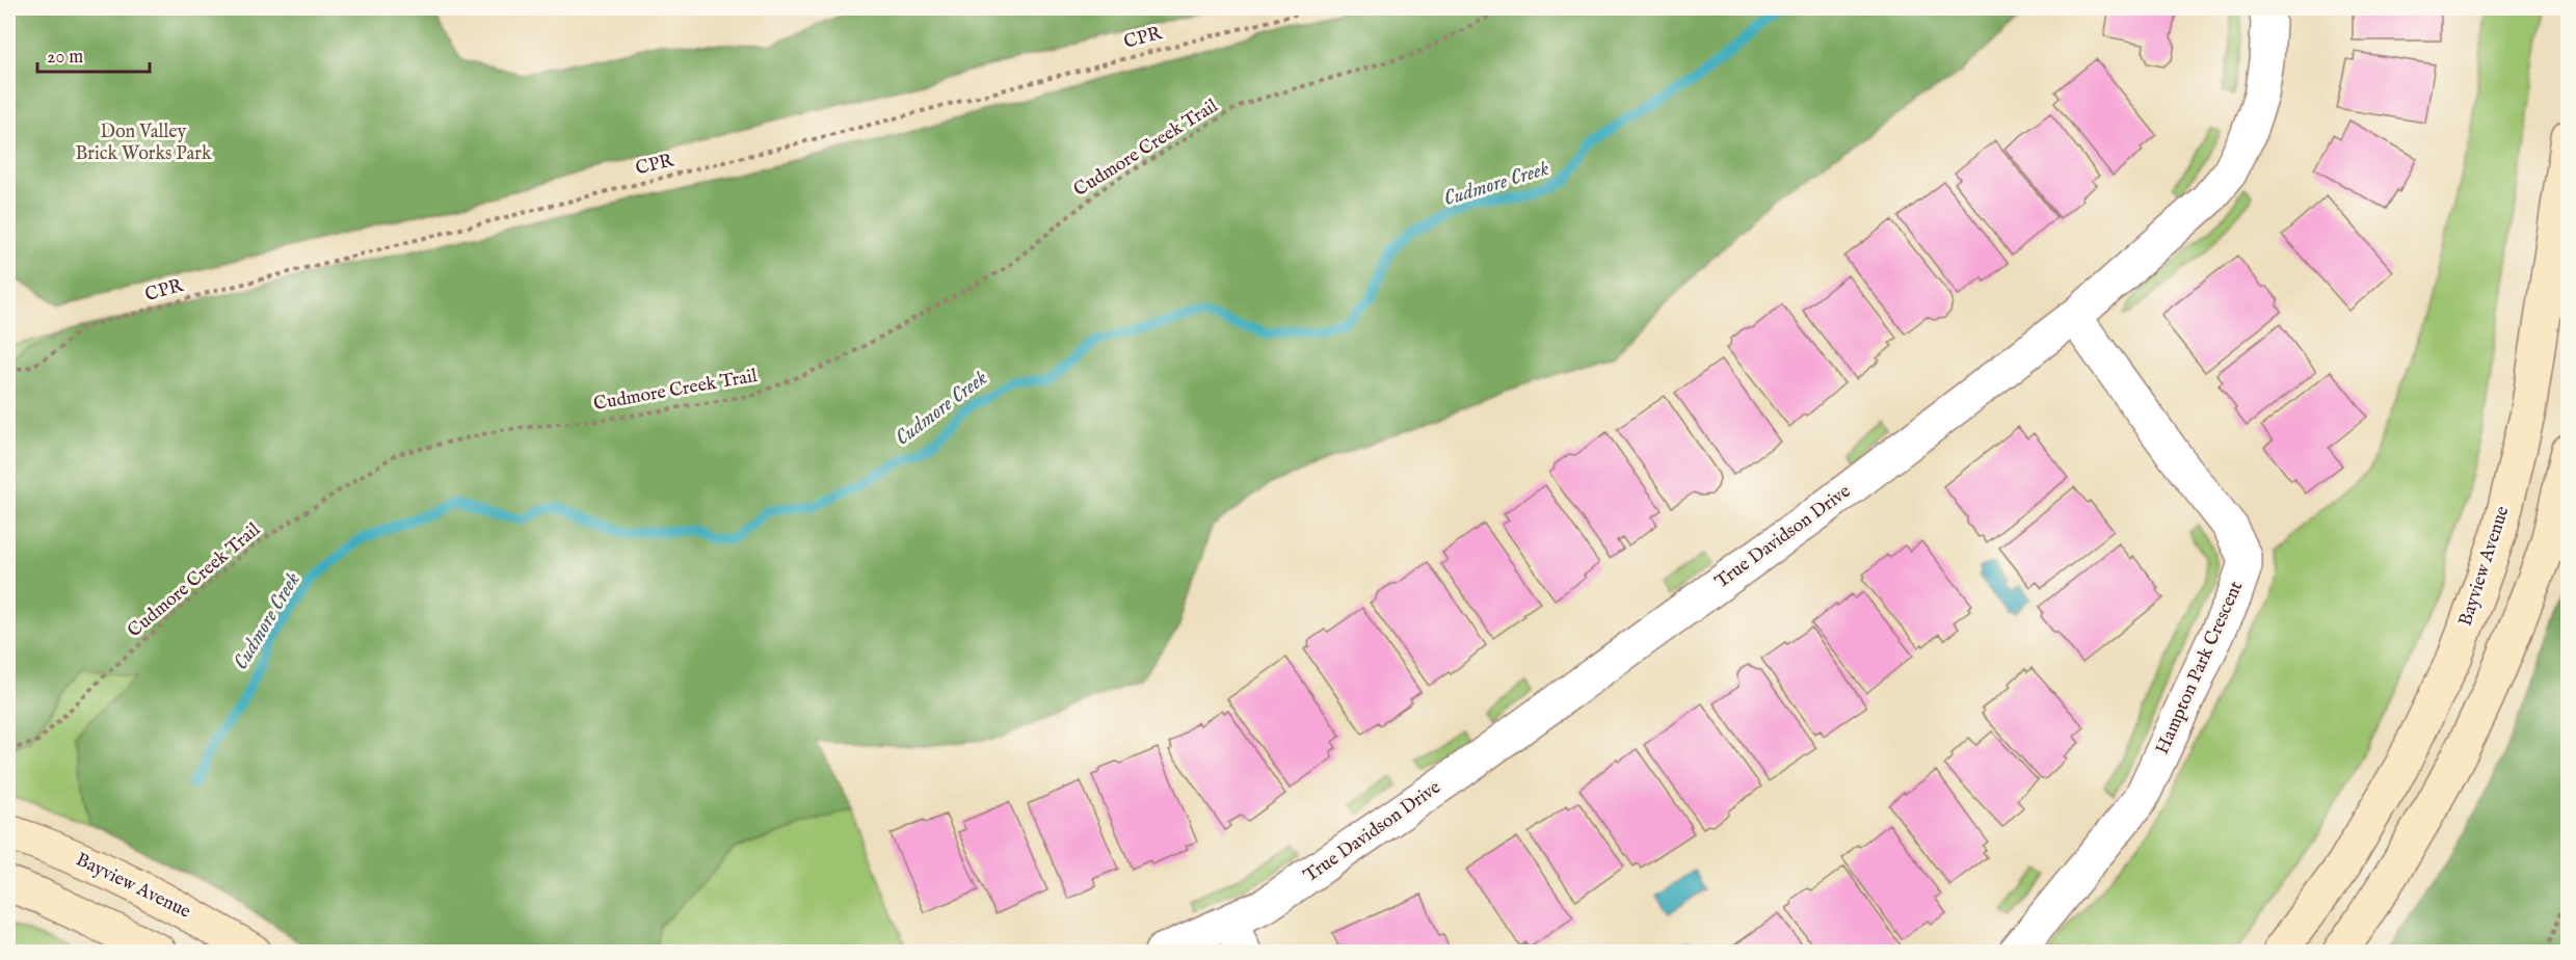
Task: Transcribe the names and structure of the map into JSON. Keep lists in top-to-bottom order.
{
  "streets": {
    "main road": ["Bayview Avenue"],
    "street": ["True Davidson Drive", "Hampton Park Crescent"],
    "path": ["CPR", "Cudmore Creek Trail"]
  },
  "crossings": [
    ["True Davidson Drive", "Hampton Park Crescent"]
  ],
  "water": ["Cudmore Creek"],
  "parks": ["Don Valley Brick Works Park"],
  "scale_bar": "20 m"
}
